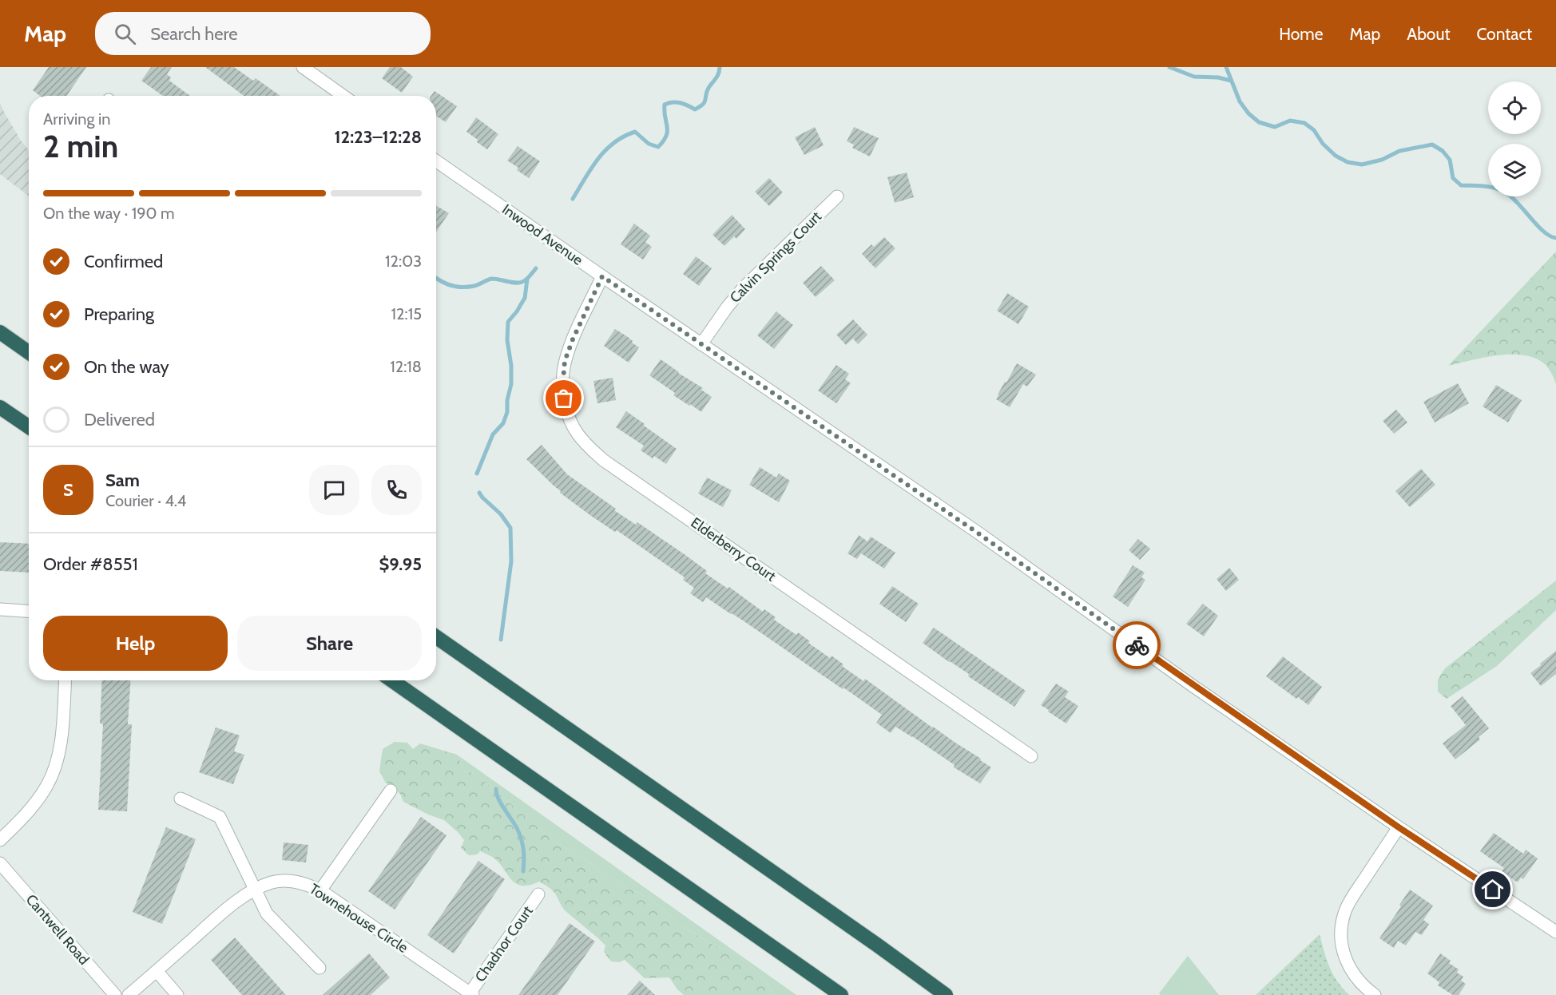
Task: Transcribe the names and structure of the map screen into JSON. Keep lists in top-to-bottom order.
{
  "streets": {
    "street": [
      "Inwood Avenue",
      "Calvin Springs Court",
      "Elderberry Court",
      "Townehouse Circle",
      "Cantwell Road",
      "Chadnor Court"
    ]
  },
  "crossings": [
    ["Inwood Avenue", "Calvin Springs Court"],
    ["Inwood Avenue", "Elderberry Court"],
    ["Townehouse Circle", "Chadnor Court"]
  ],
  "page": {
    "header": "Map",
    "search": "Search here",
    "nav": [
      "Home",
      "Map",
      "About",
      "Contact"
    ],
    "heading": ["2 min", "Arriving in", "12:23–12:28"],
    "panel": [
      "Sam",
      "Courier · 4.4",
      "Order #8551",
      "$9.95"
    ],
    "bar": "On the way · 190 m",
    "list": [
      ["Confirmed", "12:03"],
      ["Preparing", "12:15"],
      ["On the way", "12:18"],
      "Delivered"
    ],
    "round": "S",
    "buttons": ["Help", "Share"]
  }
}
